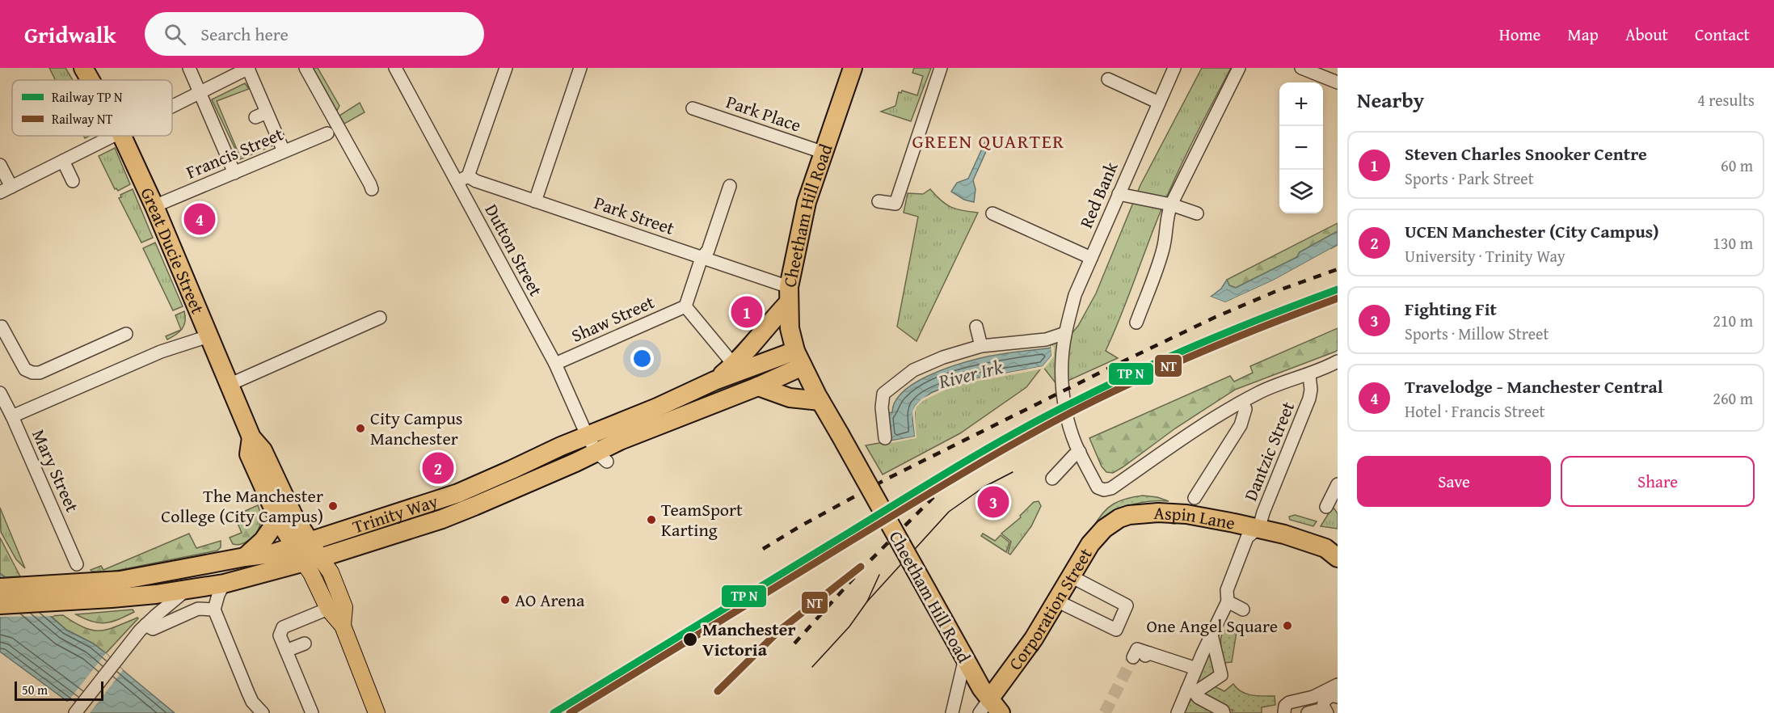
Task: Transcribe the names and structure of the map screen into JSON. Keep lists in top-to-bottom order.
{
  "streets": {
    "highway": [
      "Cheetham Hill Road",
      "Great Ducie Street",
      "Trinity Way",
      "Aspin Lane",
      "Corporation Street"
    ],
    "street": [
      "Park Place",
      "Francis Street",
      "Red Bank",
      "Park Street",
      "Dutton Street",
      "Shaw Street",
      "Dantzic Street",
      "Mary Street"
    ]
  },
  "crossings": [
    ["Park Place", "Cheetham Hill Road"],
    ["Francis Street", "Great Ducie Street"],
    ["Park Street", "Cheetham Hill Road"],
    ["Park Street", "Dutton Street"],
    ["Cheetham Hill Road", "Trinity Way"],
    ["Cheetham Hill Road", "Corporation Street"],
    ["Great Ducie Street", "Trinity Way"],
    ["Dutton Street", "Shaw Street"],
    ["Dutton Street", "Trinity Way"],
    ["Dantzic Street", "Aspin Lane"],
    ["Aspin Lane", "Corporation Street"]
  ],
  "districts": ["GREEN QUARTER"],
  "water": ["River Irk"],
  "places": [
    "City Campus Manchester",
    "The Manchester College (City Campus)",
    "TeamSport Karting",
    "AO Arena",
    "One Angel Square",
    "Manchester Victoria"
  ],
  "lines": ["rail line NT"],
  "legend": ["Railway TP N", "Railway NT"],
  "scale_bar": "50 m",
  "page": {
    "header": "Gridwalk",
    "search": "Search here",
    "nav": [
      "Home",
      "Map",
      "About",
      "Contact"
    ],
    "heading": ["Nearby", "4 results"],
    "map_buttons": ["+", "−"],
    "list": [
      {
        "mark": "1",
        "name": "Steven Charles Snooker Centre",
        "note": "Sports · Park Street",
        "value": "60 m"
      },
      {
        "mark": "2",
        "name": "UCEN Manchester (City Campus)",
        "note": "University · Trinity Way",
        "value": "130 m"
      },
      {
        "mark": "3",
        "name": "Fighting Fit",
        "note": "Sports · Millow Street",
        "value": "210 m"
      },
      {
        "mark": "4",
        "name": "Travelodge - Manchester Central",
        "note": "Hotel · Francis Street",
        "value": "260 m"
      }
    ],
    "pins": [
      "4",
      "1",
      "2",
      "3"
    ],
    "buttons": ["Save", "Share"],
    "scale": "50 m"
  }
}
